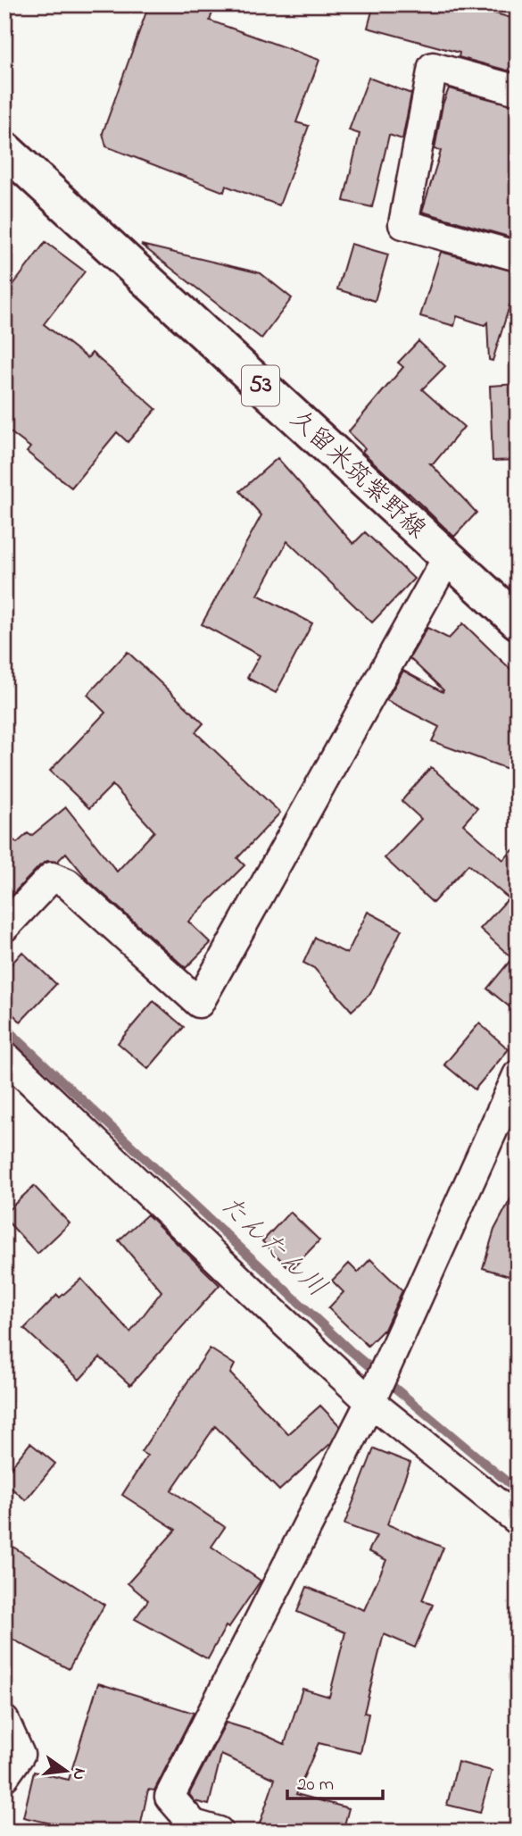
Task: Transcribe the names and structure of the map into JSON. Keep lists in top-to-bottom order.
{
  "streets": {
    "main road": ["53", "久留米筑紫野線"]
  },
  "water": ["たんたん川"],
  "scale_bar": "20 m",
  "north": "right"
}
